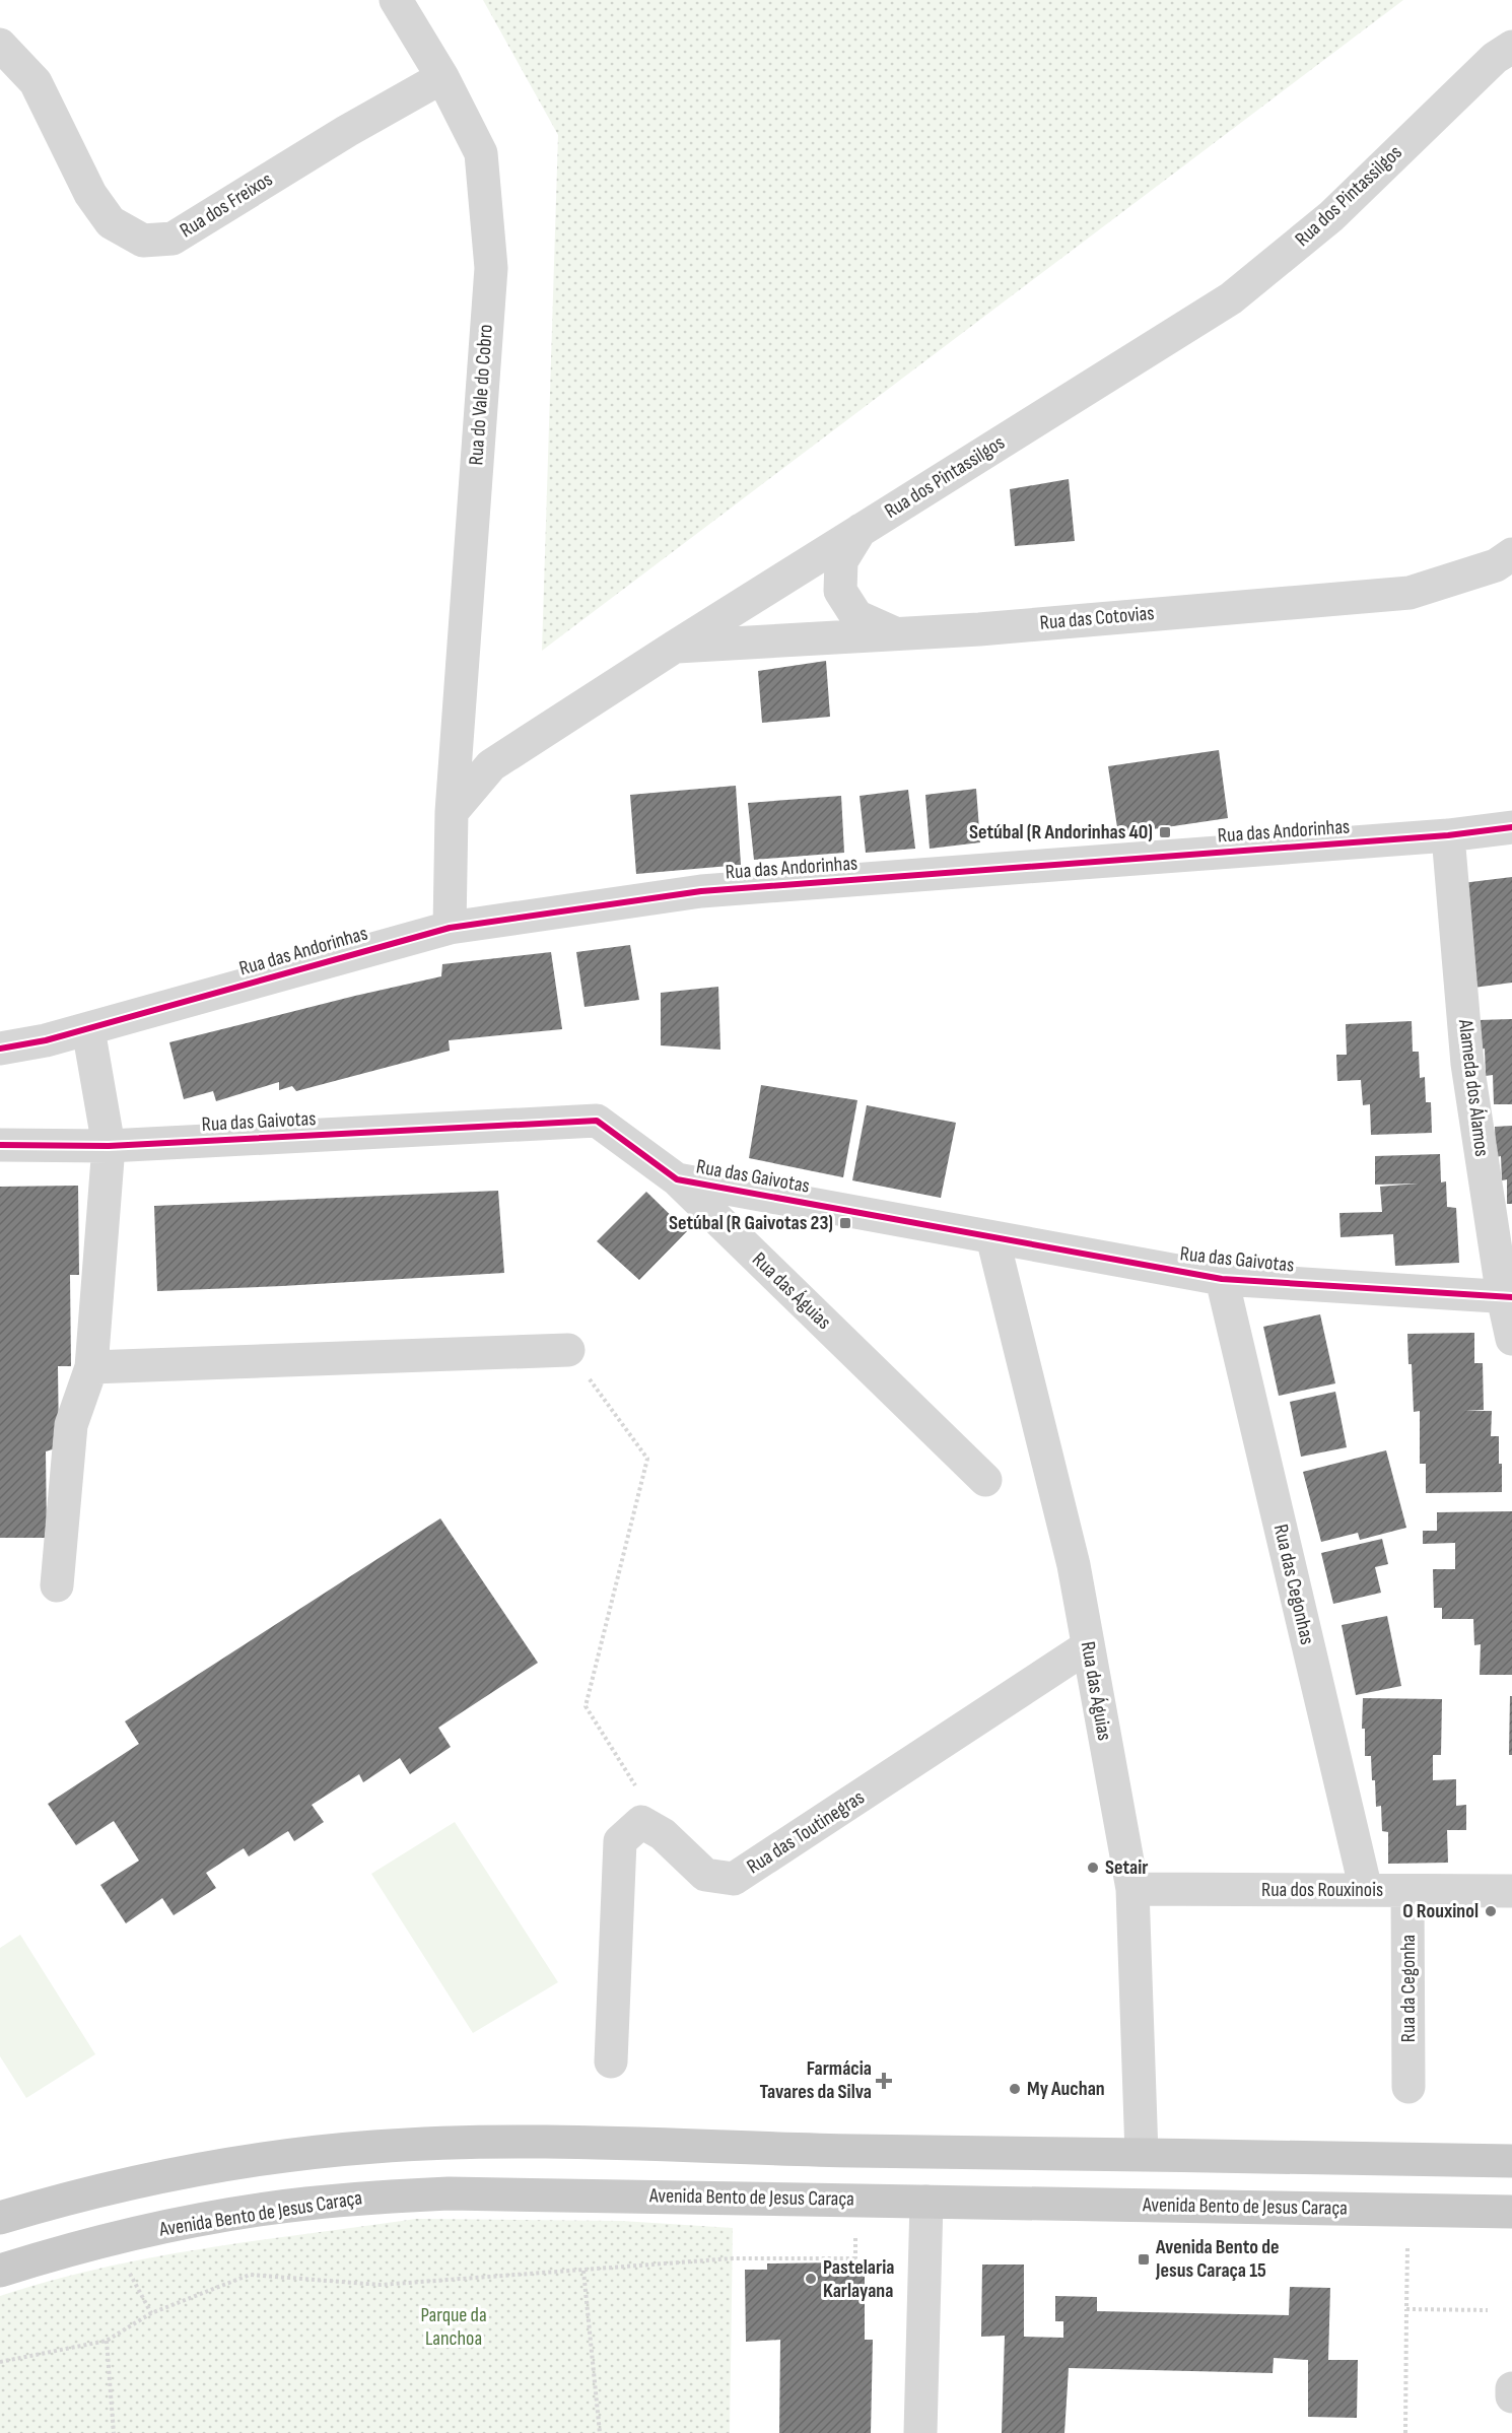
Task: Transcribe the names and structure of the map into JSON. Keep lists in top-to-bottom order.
{
  "streets": {
    "main road": ["Avenida Bento de Jesus Caraça"],
    "street": [
      "Rua dos Pintassilgos",
      "Rua dos Freixos",
      "Rua do Vale do Cobro",
      "Rua das Cotovias",
      "Rua das Andorinhas",
      "Alameda dos Álamos",
      "Rua das Gaivotas",
      "Rua das Águias",
      "Rua das Cegonhas",
      "Rua das Toutinegras",
      "Rua dos Rouxinois",
      "Rua da Cegonha"
    ]
  },
  "crossings": [
    ["Rua dos Pintassilgos", "Rua do Vale do Cobro"],
    ["Rua dos Pintassilgos", "Rua das Cotovias"],
    ["Rua dos Freixos", "Rua do Vale do Cobro"],
    ["Rua das Andorinhas", "Alameda dos Álamos"],
    ["Alameda dos Álamos", "Rua das Gaivotas"],
    ["Rua das Gaivotas", "Rua das Águias"],
    ["Rua das Gaivotas", "Rua das Cegonhas"],
    ["Rua das Águias", "Rua das Toutinegras"],
    ["Rua das Águias", "Rua dos Rouxinois"],
    ["Rua das Cegonhas", "Rua dos Rouxinois"],
    ["Rua dos Rouxinois", "Rua da Cegonha"]
  ],
  "parks": ["Parque da Lanchoa"],
  "places": {
    "transit": ["Setúbal (R Andorinhas 40)", "Setúbal (R Gaivotas 23)", "Avenida Bento de Jesus Caraça 15"],
    "other": [
      "Setair",
      "O Rouxinol",
      "My Auchan",
      "Pastelaria Karlayana"
    ],
    "health": ["Farmácia Tavares da Silva"]
  }
}
